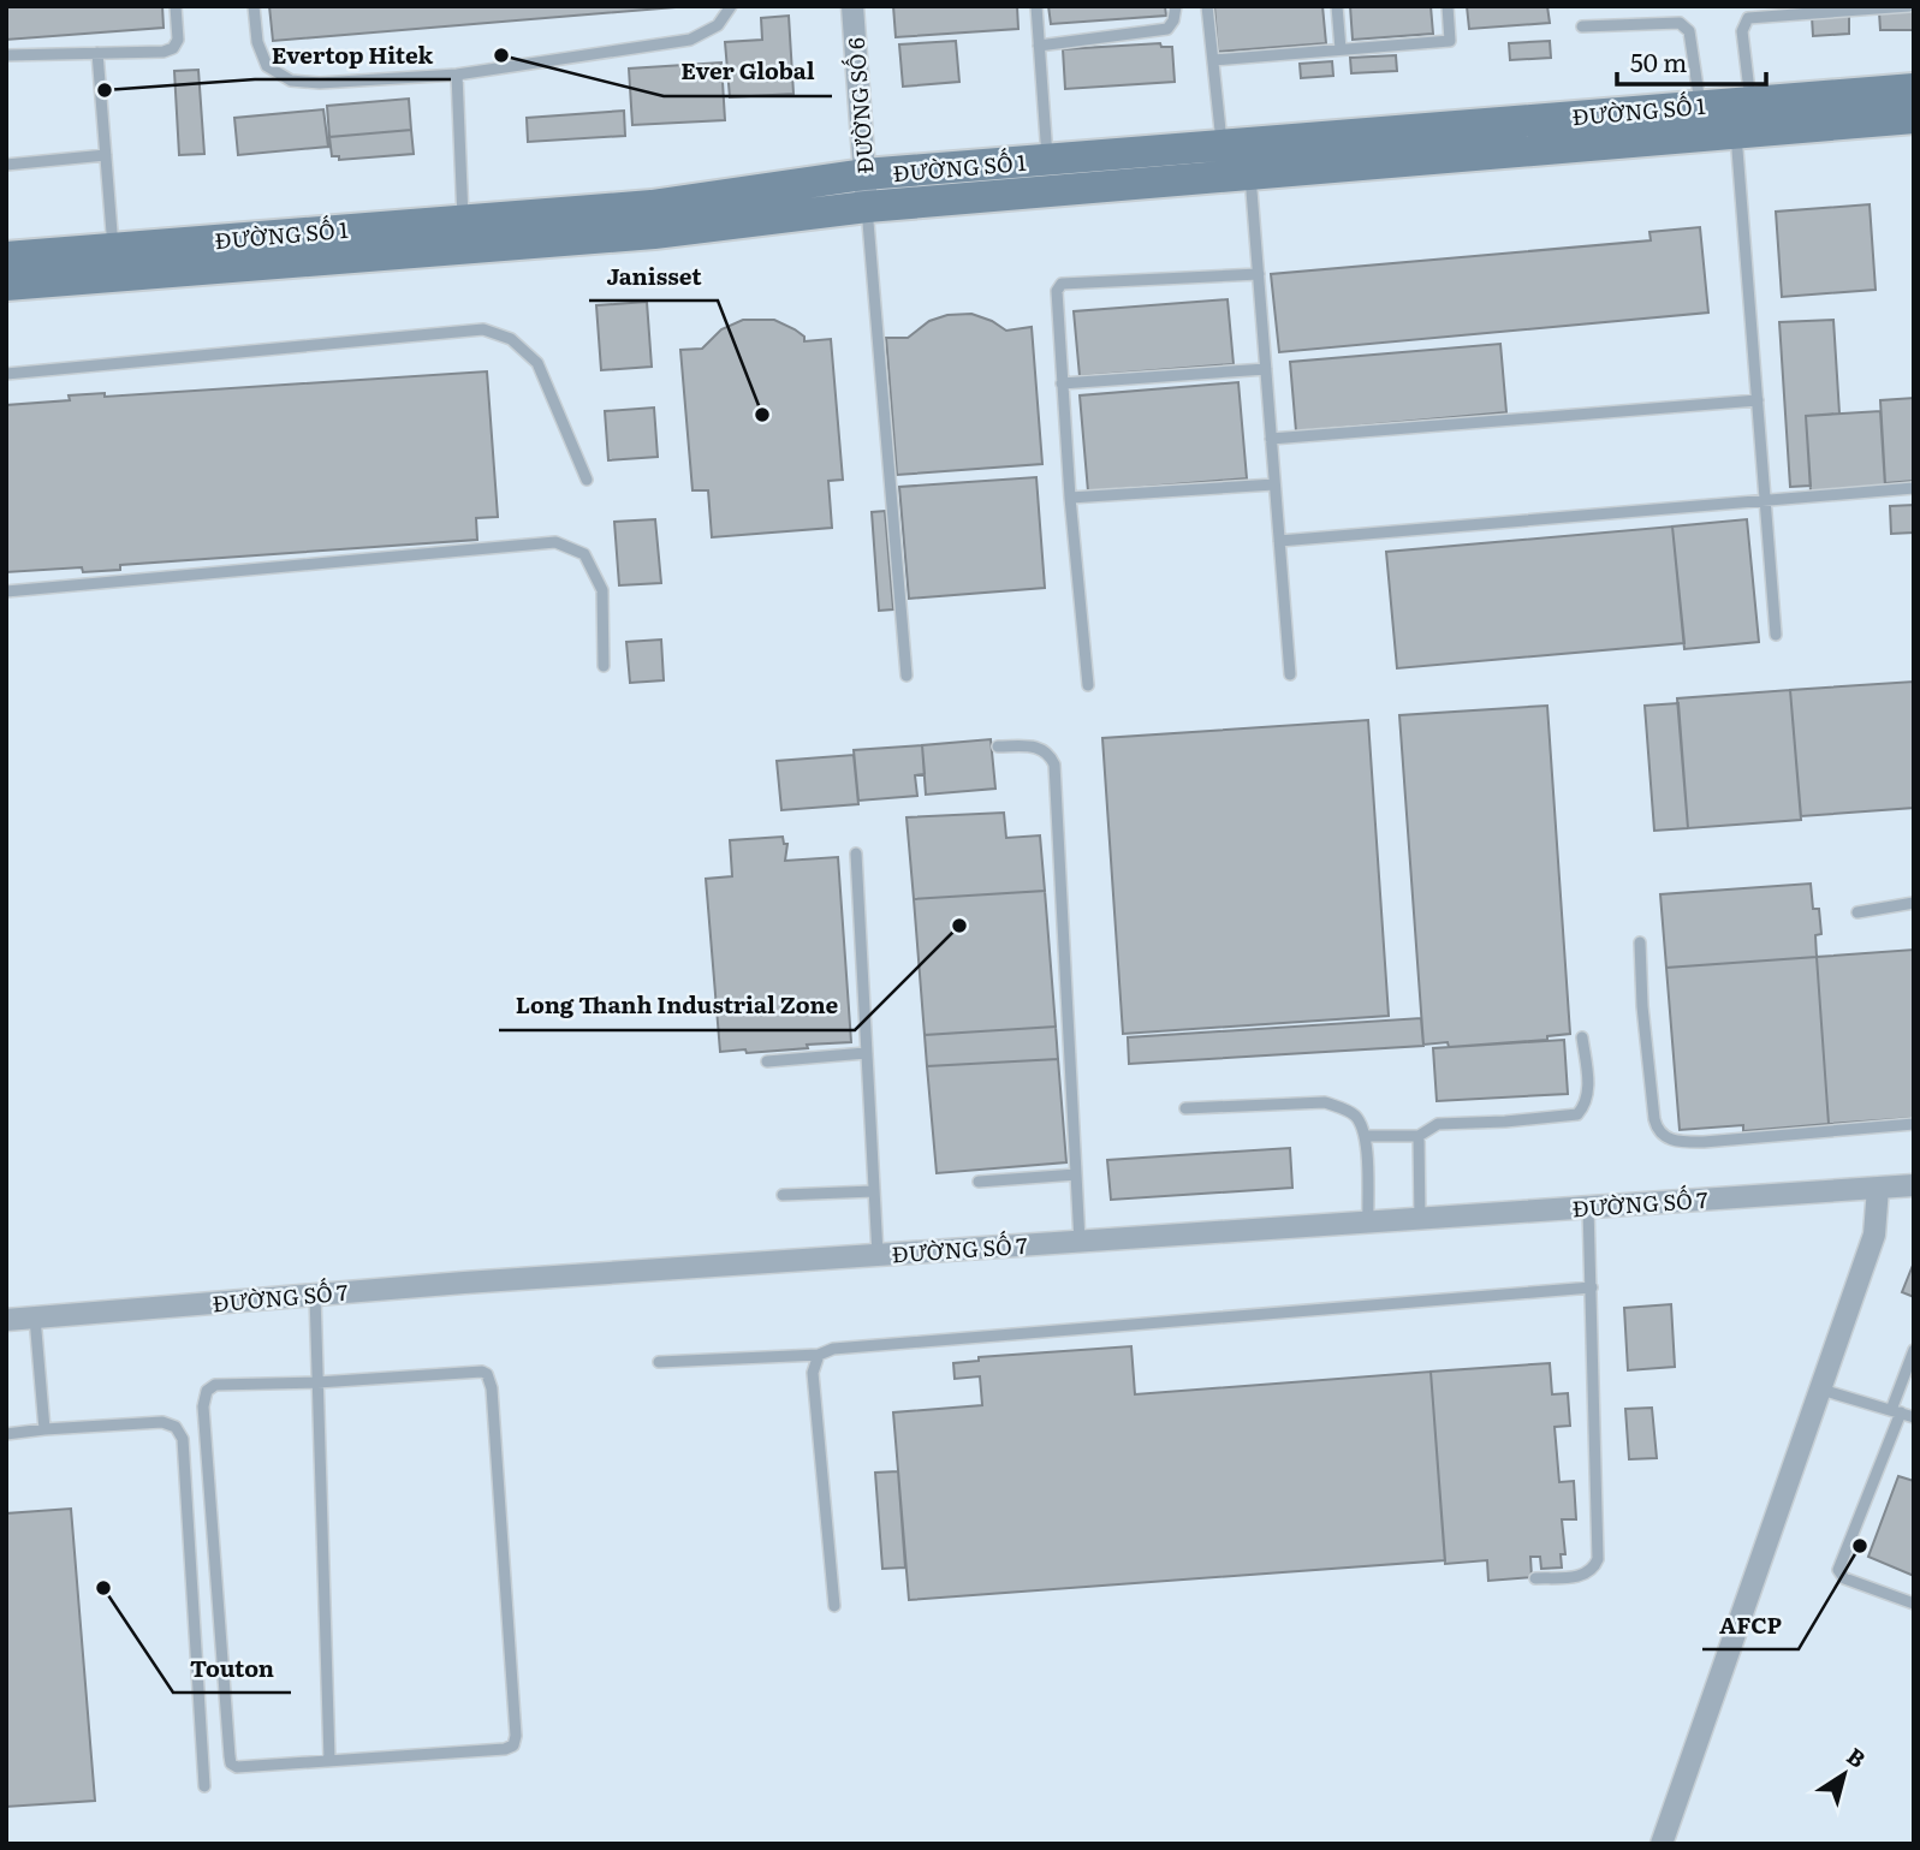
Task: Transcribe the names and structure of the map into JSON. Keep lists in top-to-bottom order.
{
  "streets": {
    "street": ["ĐƯỜNG SỐ 6", "ĐƯỜNG SỐ 1", "ĐƯỜNG SỐ 7"]
  },
  "crossings": [
    ["ĐƯỜNG SỐ 6", "ĐƯỜNG SỐ 1"]
  ],
  "places": [
    "Ever Global",
    "Evertop Hitek",
    "Janisset",
    "Long Thanh Industrial Zone",
    "AFCP",
    "Touton"
  ],
  "scale_bar": "50 m",
  "north": "top right"
}
